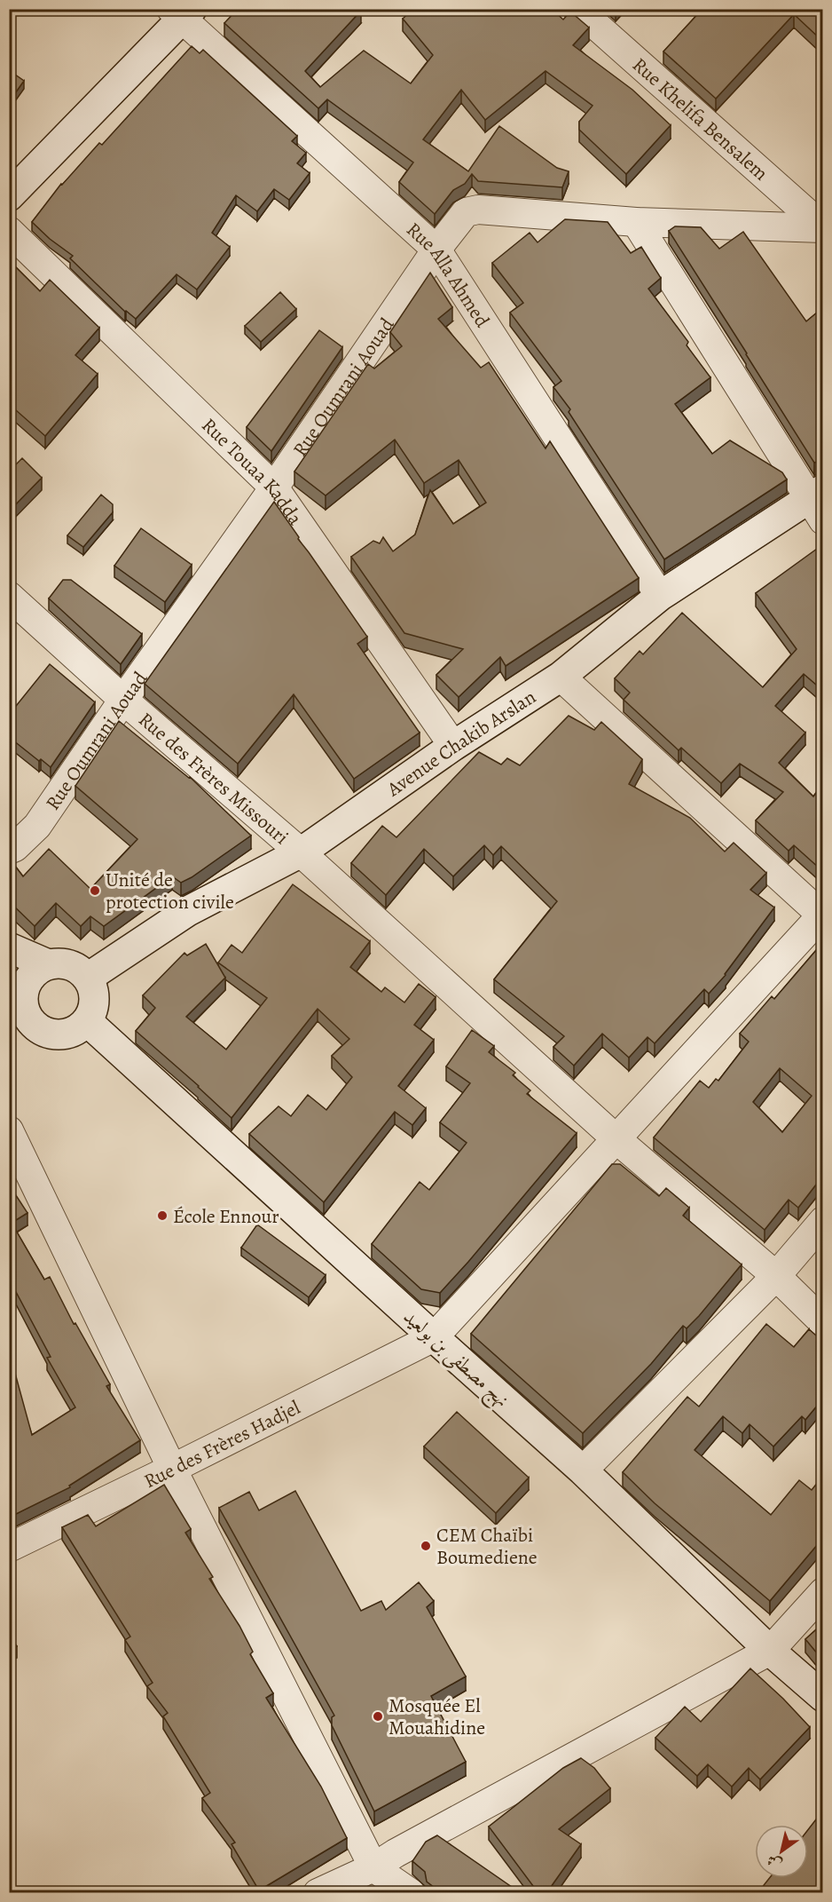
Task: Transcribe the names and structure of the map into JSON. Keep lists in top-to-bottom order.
{
  "streets": {
    "main road": ["Avenue Chakib Arslan", "نهج مصطفى بن بولعيد"],
    "street": [
      "Rue Khelifa Bensalem",
      "Rue Alla Ahmed",
      "Rue Oumrani Aouad",
      "Rue Touaa Kadda",
      "Rue des Frères Missouri",
      "Rue des Frères Hadjel"
    ]
  },
  "crossings": [
    ["Rue Khelifa Bensalem", "Rue Oumrani Aouad"],
    ["Rue Alla Ahmed", "Rue Oumrani Aouad"],
    ["Rue Alla Ahmed", "Avenue Chakib Arslan"],
    ["Rue Oumrani Aouad", "Rue Touaa Kadda"],
    ["Rue Oumrani Aouad", "Rue des Frères Missouri"],
    ["Rue Touaa Kadda", "Avenue Chakib Arslan"],
    ["Avenue Chakib Arslan", "Rue des Frères Missouri"],
    ["Avenue Chakib Arslan", "نهج مصطفى بن بولعيد"],
    ["نهج مصطفى بن بولعيد", "Rue des Frères Hadjel"]
  ],
  "places": [
    "Unité de protection civile",
    "École Ennour",
    "CEM Chaïbi Boumediene",
    "Mosquée El Mouahidine"
  ],
  "north": "bottom left"
}
